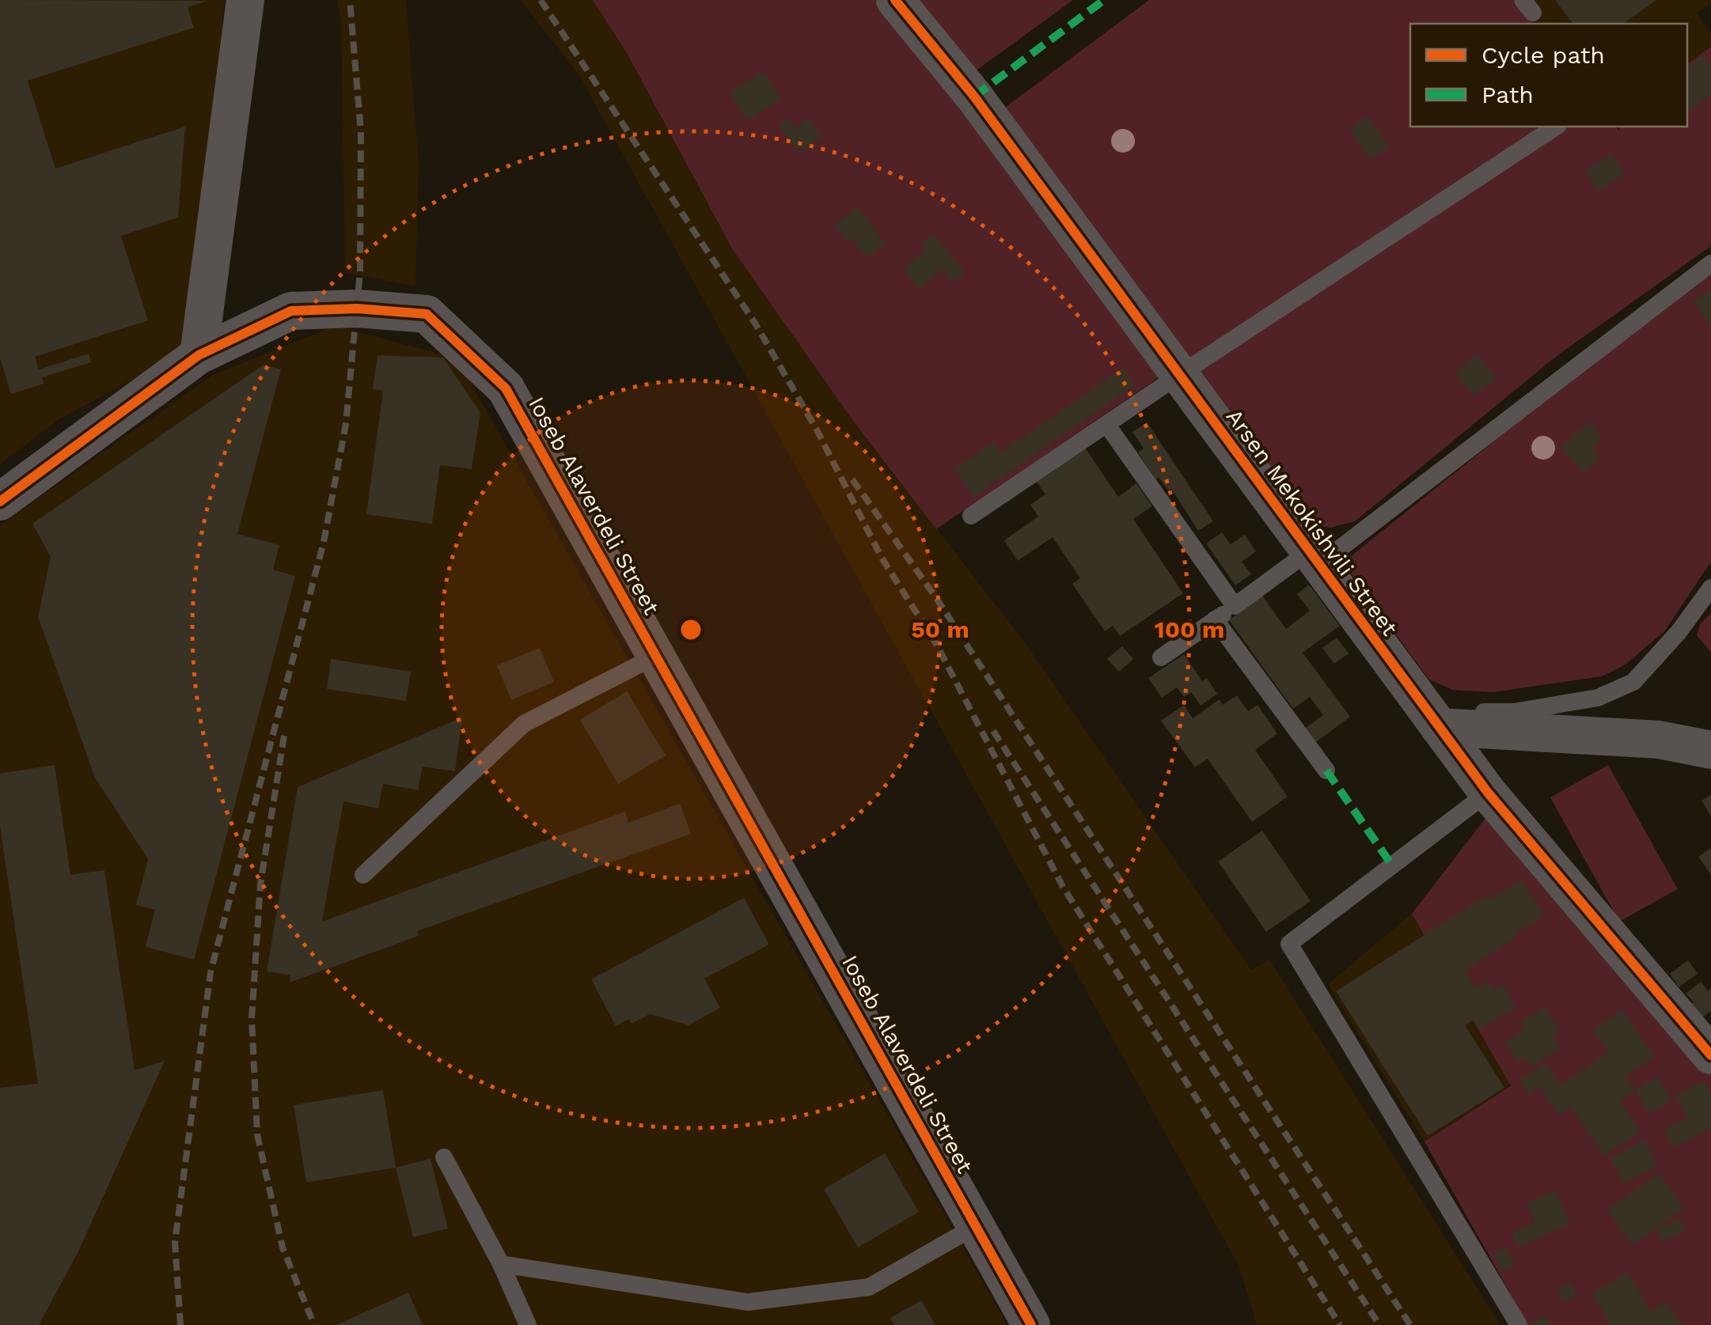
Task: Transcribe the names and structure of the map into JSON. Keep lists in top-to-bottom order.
{
  "streets": {
    "street": ["Ioseb Alaverdeli Street", "Arsen Mekokishvili Street"]
  },
  "legend": ["Cycle path", "Path"],
  "rings": ["50 m", "100 m"]
}
